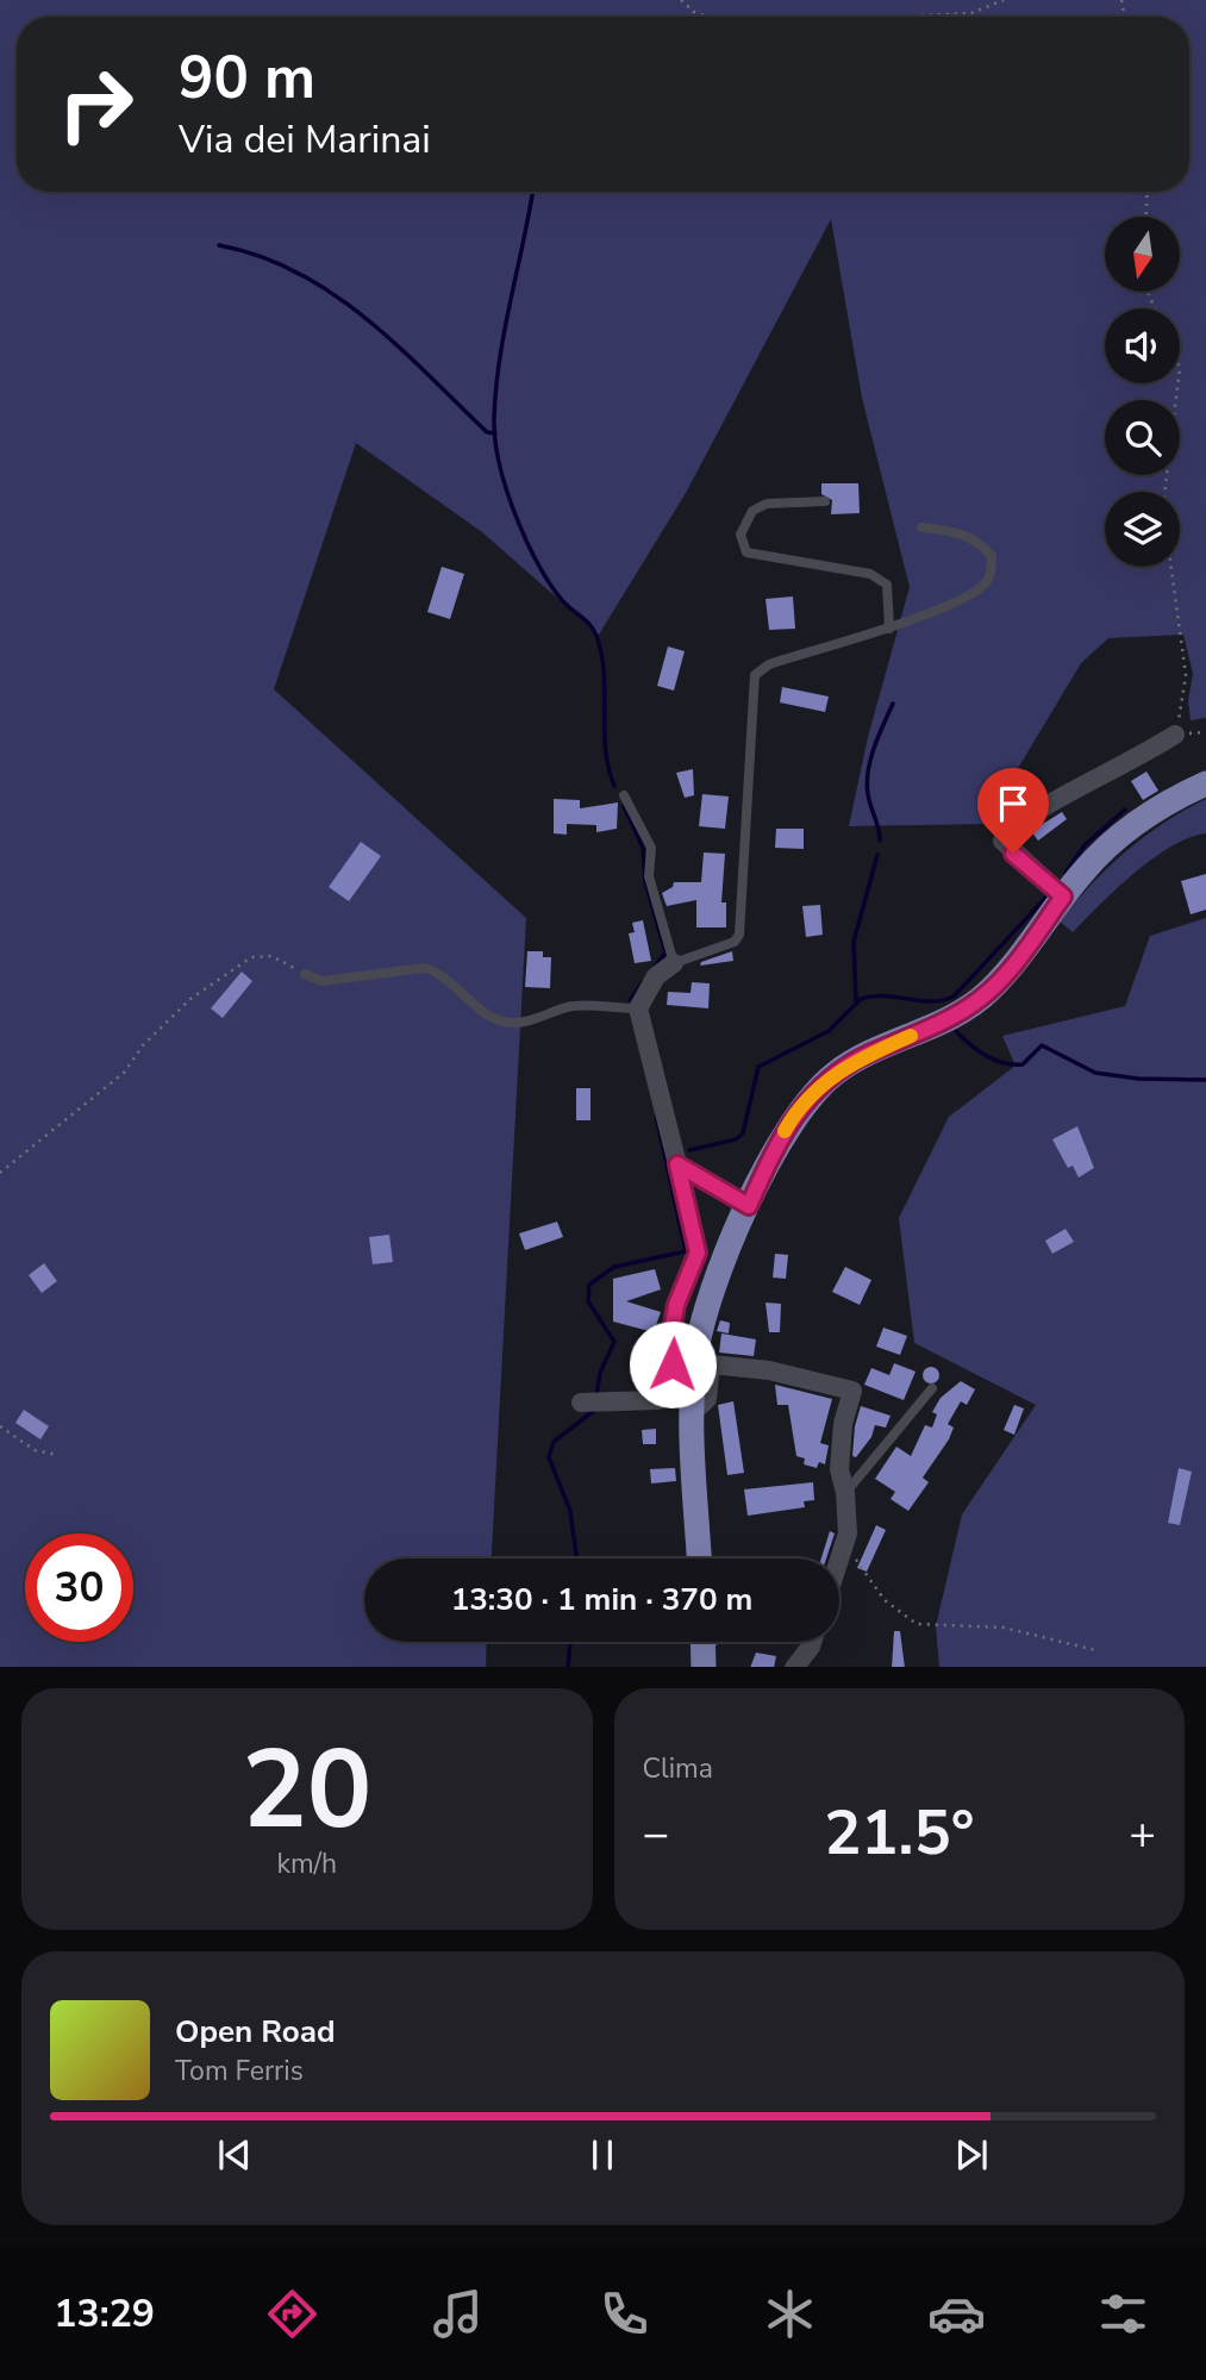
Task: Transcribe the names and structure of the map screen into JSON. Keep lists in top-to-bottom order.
{
  "north": "bottom",
  "page": {
    "turn": ["90 m", "Via dei Marinai"],
    "limit": "30",
    "trip": "13:30 · 1 min · 370 m",
    "tile": [
      ["20", "km/h"],
      "Clima"
    ],
    "heat": ["−", "21.5°", "+"],
    "song": ["Open Road", "Tom Ferris"],
    "tabs": "13:29"
  }
}
